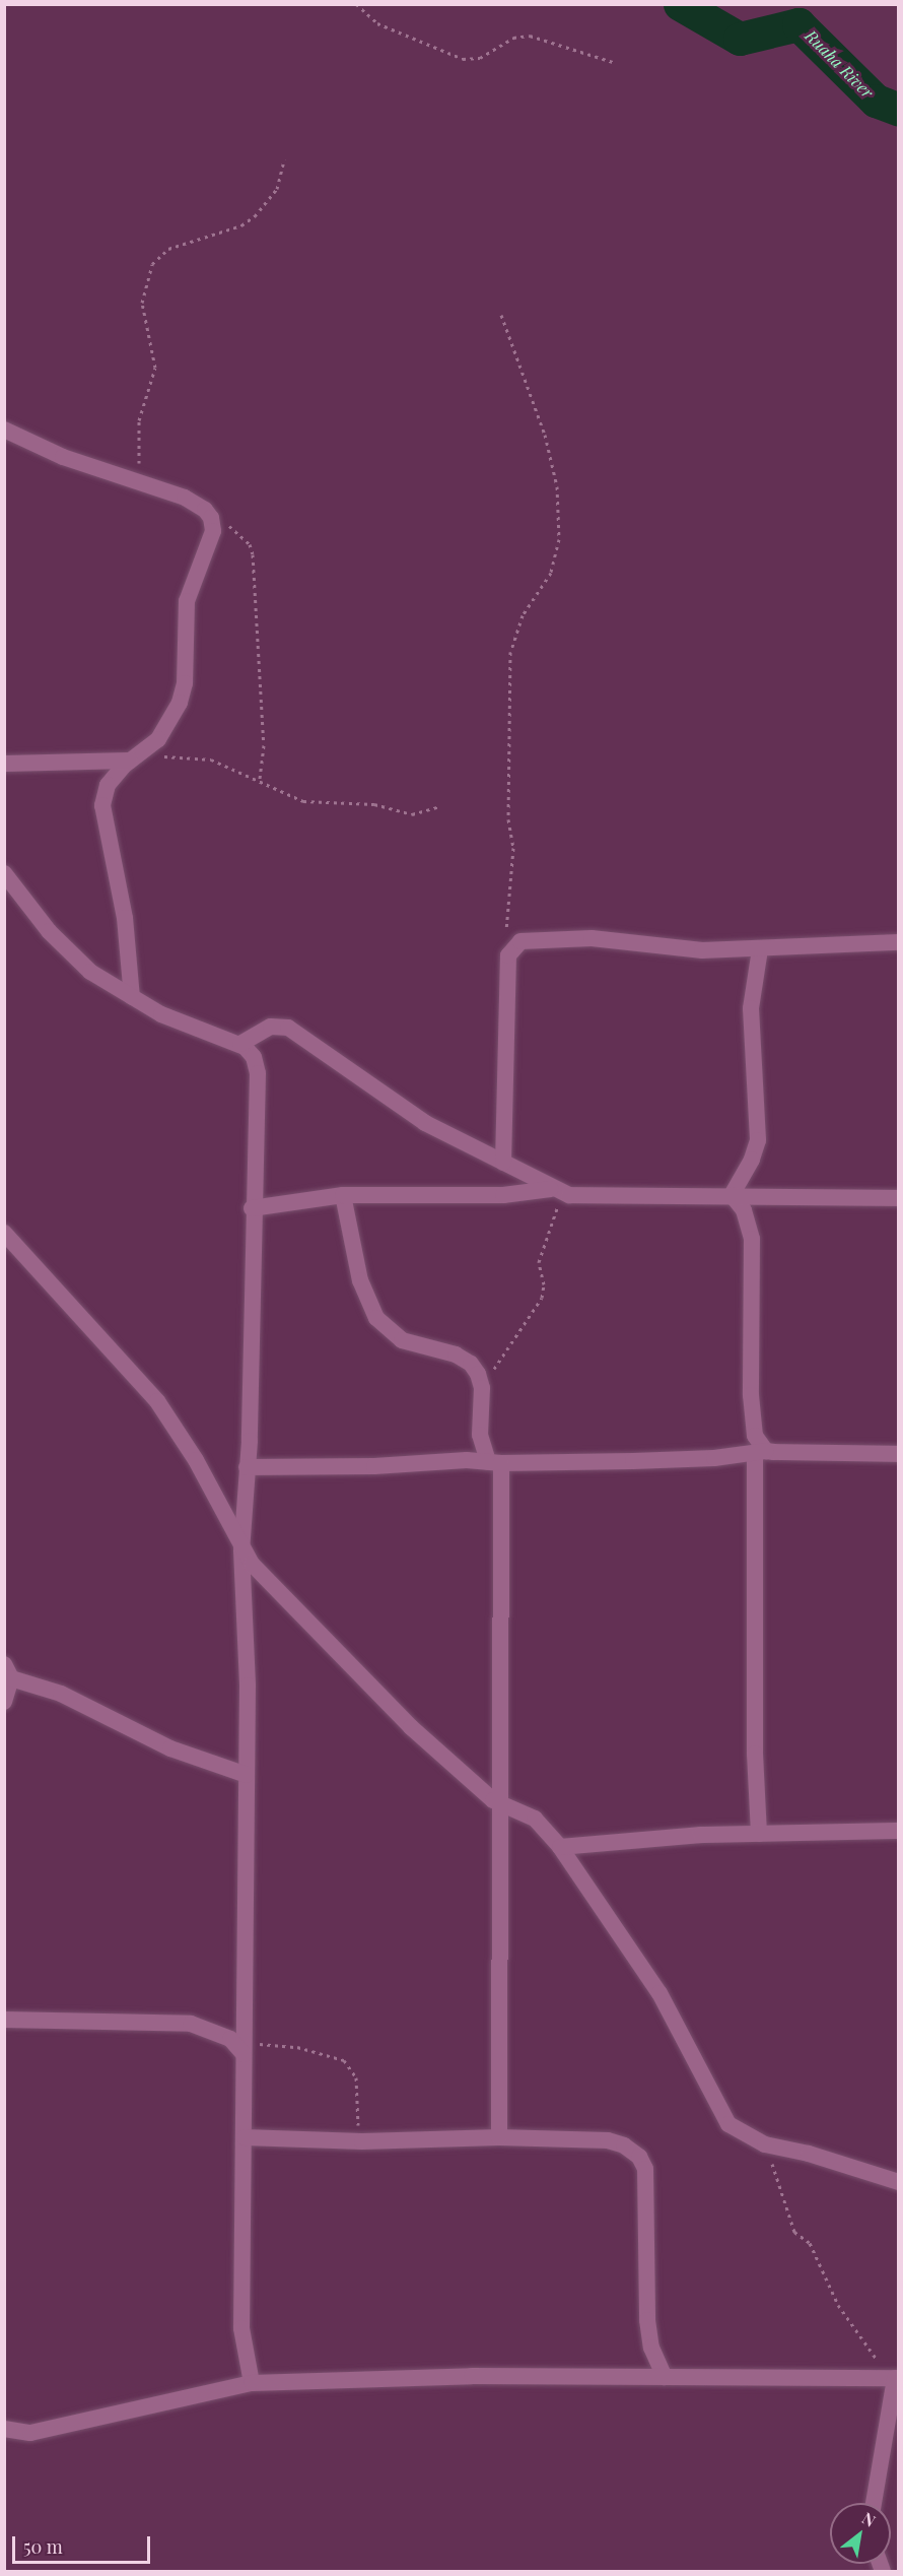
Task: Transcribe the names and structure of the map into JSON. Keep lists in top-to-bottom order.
{
  "water": ["Ruaha River"],
  "scale_bar": "50 m",
  "north": "top right"
}
